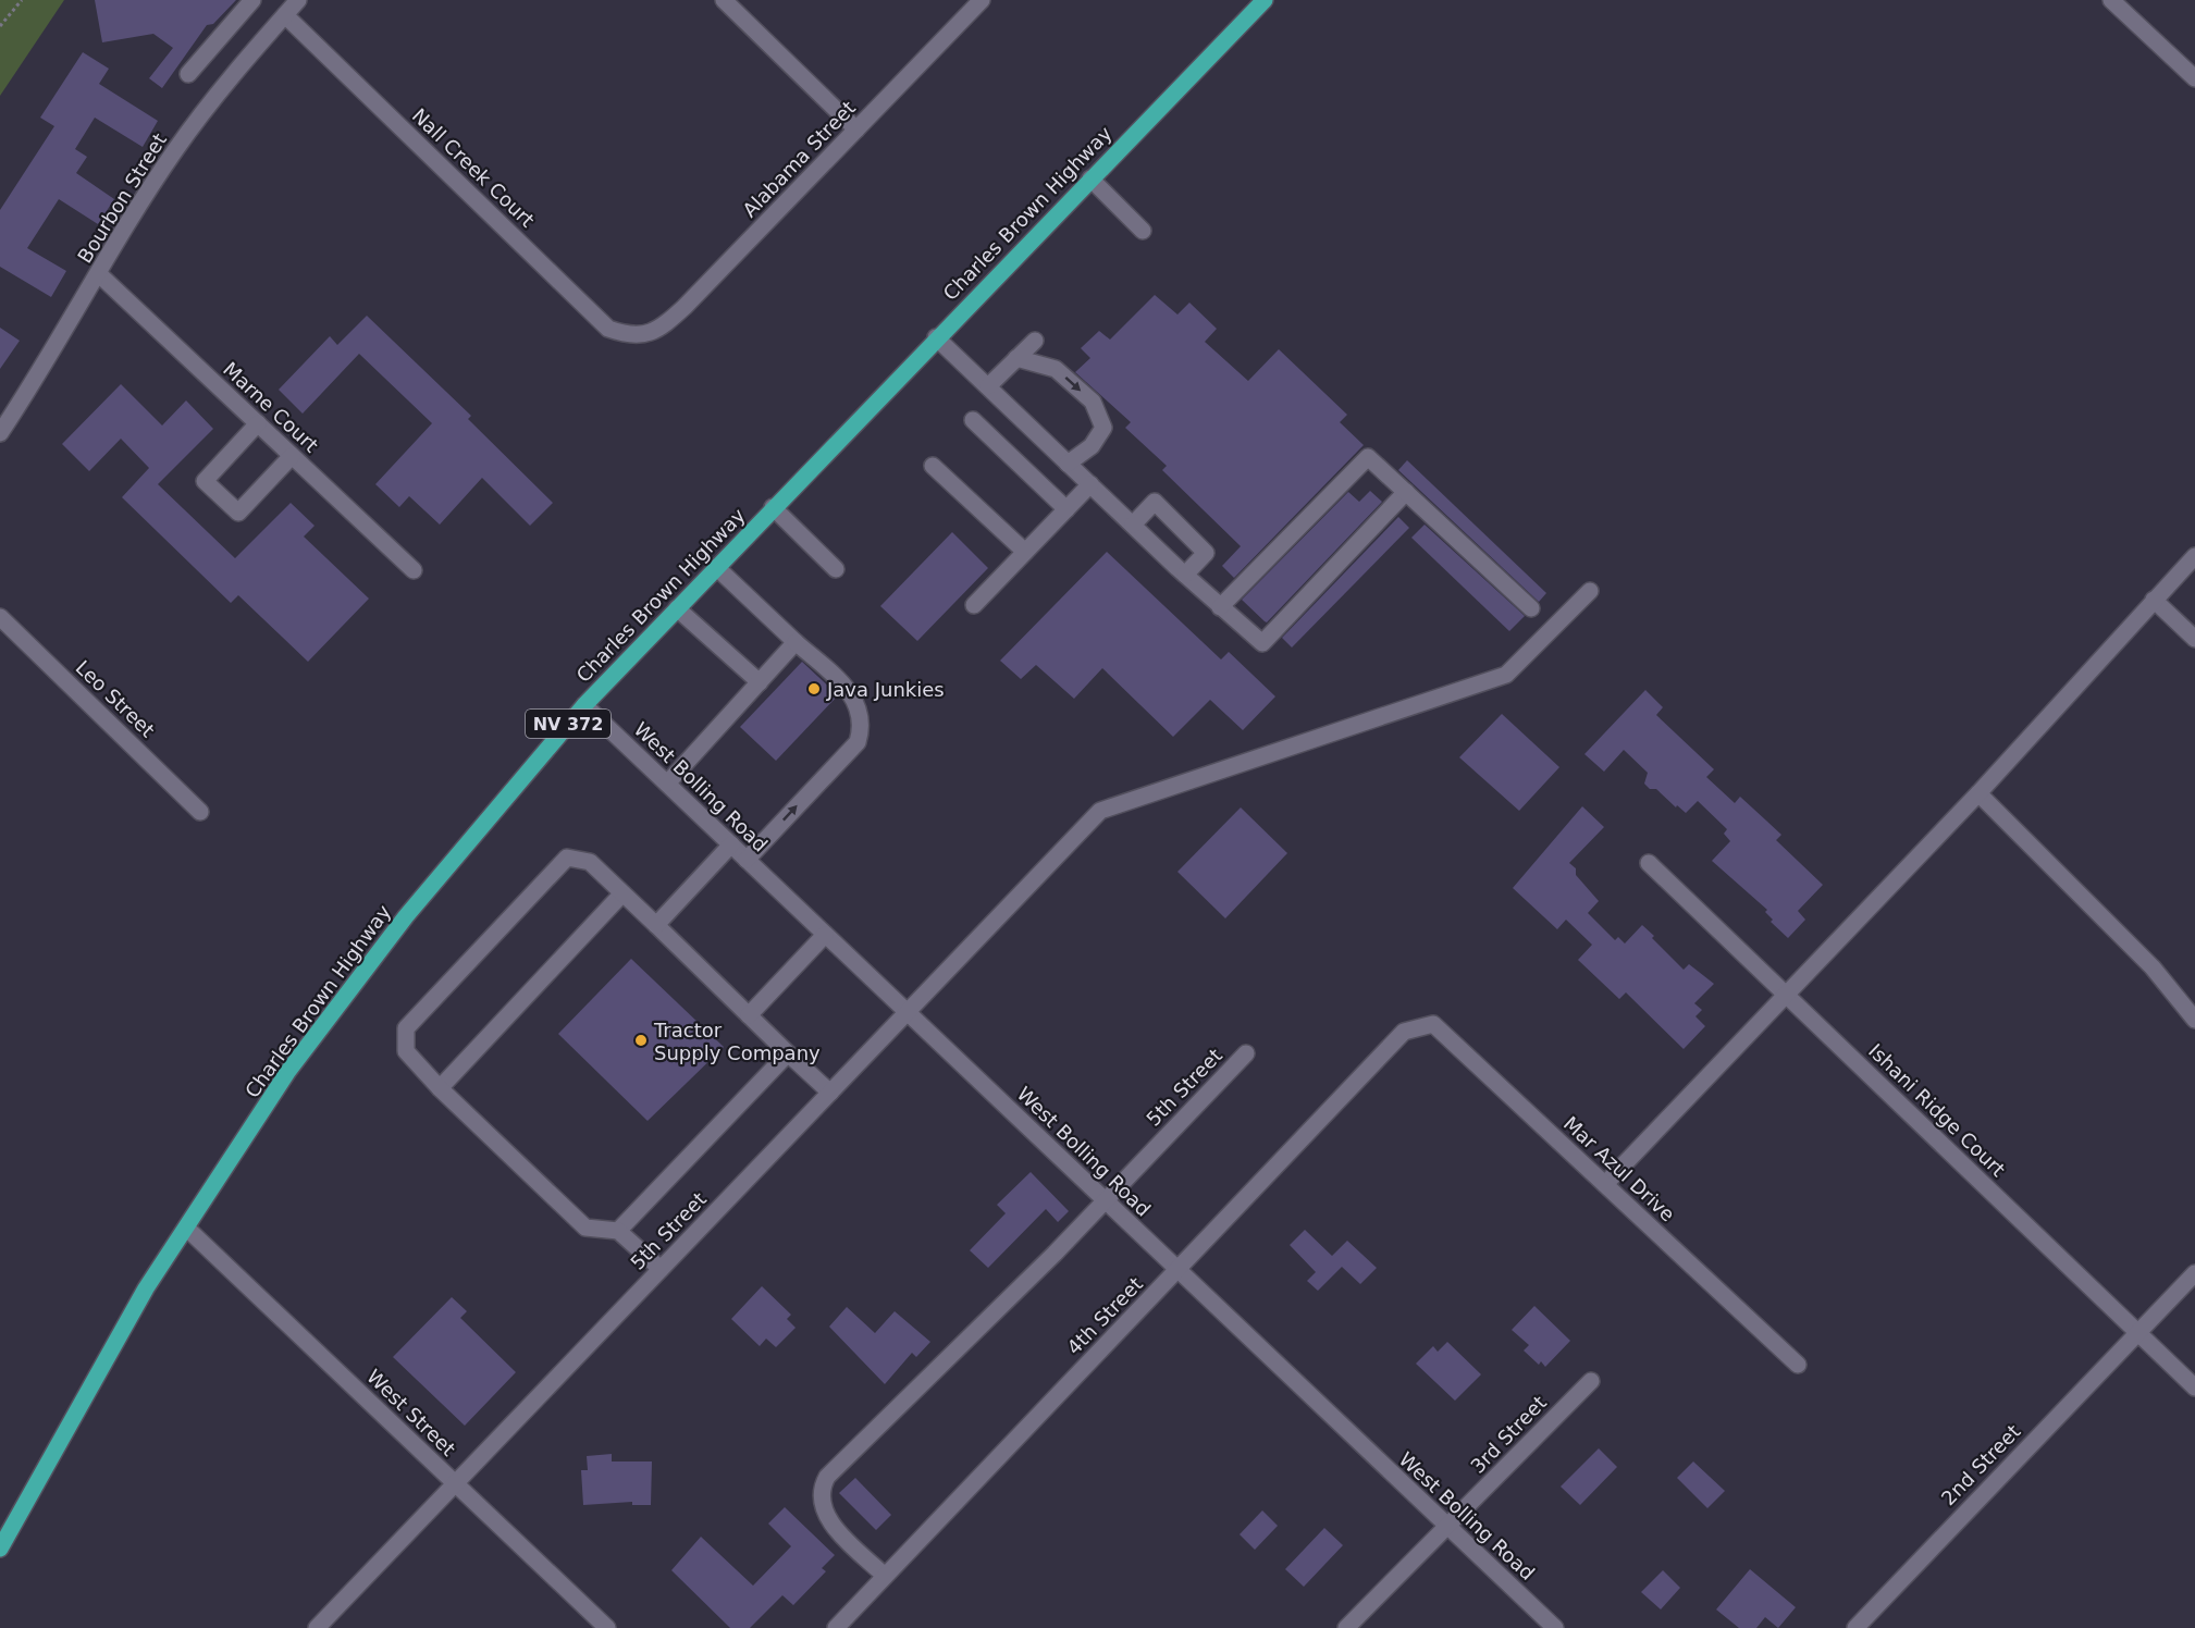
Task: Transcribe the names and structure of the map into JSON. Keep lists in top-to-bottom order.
{
  "streets": {
    "main road": ["Charles Brown Highway", "NV 372"],
    "street": [
      "Alabama Street",
      "Nall Creek Court",
      "Bourbon Street",
      "Marne Court",
      "Leo Street",
      "West Bolling Road",
      "5th Street",
      "Ishani Ridge Court",
      "Mar Azul Drive",
      "4th Street",
      "West Street",
      "3rd Street",
      "2nd Street"
    ]
  },
  "crossings": [
    ["Alabama Street", "Nall Creek Court"],
    ["Nall Creek Court", "Bourbon Street"],
    ["Bourbon Street", "Marne Court"],
    ["Charles Brown Highway", "West Bolling Road"],
    ["Charles Brown Highway", "West Street"],
    ["West Bolling Road", "5th Street"],
    ["West Bolling Road", "4th Street"],
    ["West Bolling Road", "3rd Street"],
    ["5th Street", "4th Street"],
    ["5th Street", "West Street"],
    ["Ishani Ridge Court", "2nd Street"],
    ["Mar Azul Drive", "4th Street"]
  ],
  "places": ["Java Junkies", "Tractor Supply Company"]
}
